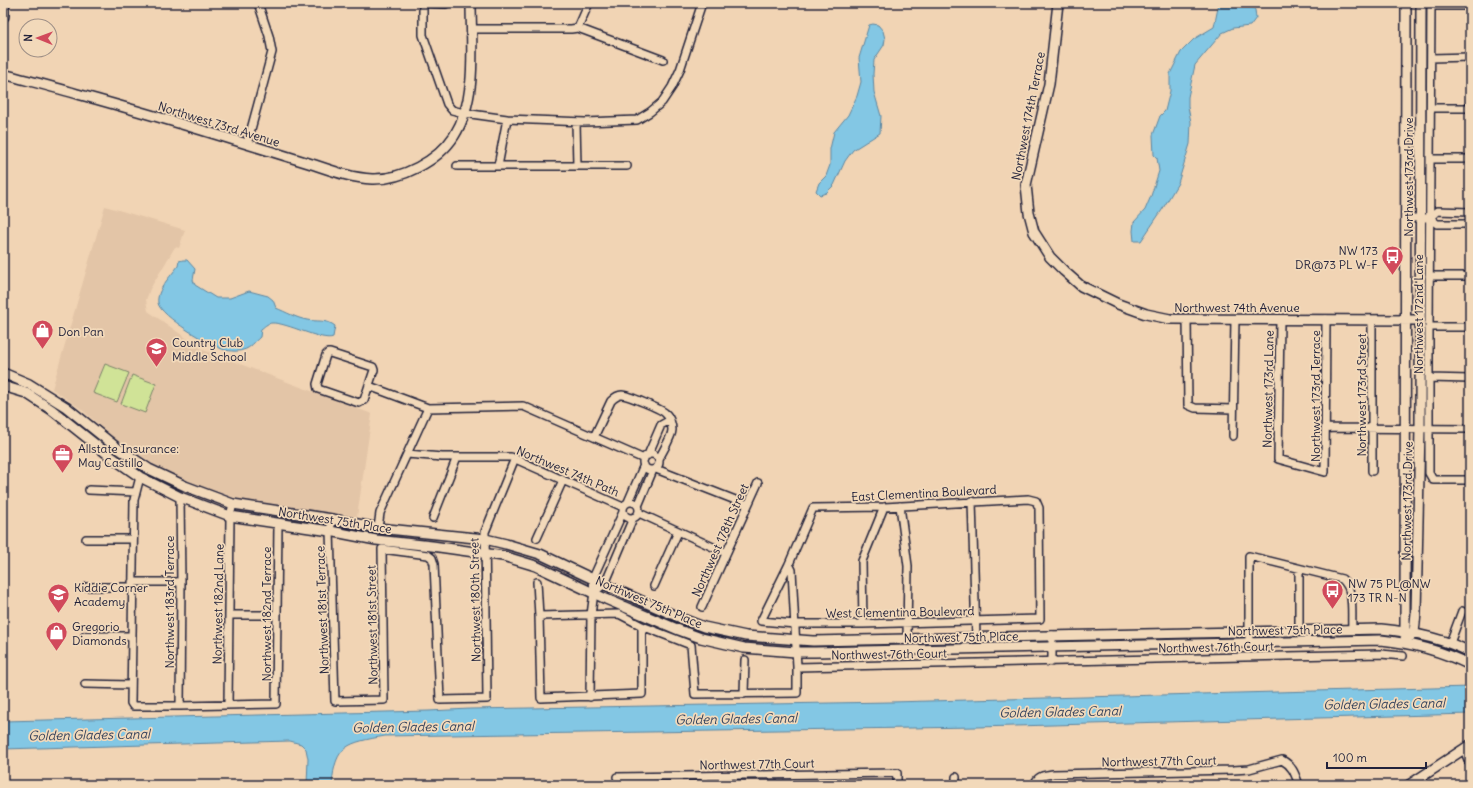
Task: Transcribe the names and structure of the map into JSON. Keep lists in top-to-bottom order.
{
  "streets": {
    "street": [
      "Northwest 174th Terrace",
      "Northwest 73rd Avenue",
      "Northwest 173rd Drive",
      "Northwest 74th Avenue",
      "Northwest 172nd Lane",
      "Northwest 173rd Lane",
      "Northwest 173rd Street",
      "Northwest 173rd Terrace",
      "Northwest 74th Path",
      "East Clementina Boulevard",
      "Northwest 75th Place",
      "Northwest 178th Street",
      "Northwest 180th Street",
      "Northwest 183rd Terrace",
      "Northwest 182nd Lane",
      "Northwest 181st Terrace",
      "West Clementina Boulevard",
      "Northwest 182nd Terrace",
      "Northwest 181st Street",
      "Northwest 76th Court",
      "Northwest 77th Court"
    ]
  },
  "crossings": [
    ["Northwest 174th Terrace", "Northwest 74th Avenue"],
    ["Northwest 173rd Drive", "Northwest 74th Avenue"],
    ["Northwest 173rd Drive", "Northwest 172nd Lane"],
    ["Northwest 173rd Drive", "Northwest 75th Place"],
    ["Northwest 74th Avenue", "Northwest 173rd Lane"],
    ["Northwest 74th Avenue", "Northwest 173rd Street"],
    ["Northwest 74th Avenue", "Northwest 173rd Terrace"],
    ["Northwest 173rd Lane", "Northwest 173rd Terrace"],
    ["Northwest 74th Path", "Northwest 180th Street"],
    ["East Clementina Boulevard", "West Clementina Boulevard"],
    ["Northwest 75th Place", "Northwest 180th Street"],
    ["Northwest 75th Place", "Northwest 183rd Terrace"],
    ["Northwest 75th Place", "Northwest 182nd Lane"],
    ["Northwest 75th Place", "Northwest 181st Terrace"],
    ["Northwest 75th Place", "Northwest 182nd Terrace"],
    ["Northwest 180th Street", "Northwest 181st Street"],
    ["Northwest 182nd Lane", "Northwest 182nd Terrace"],
    ["Northwest 181st Terrace", "Northwest 181st Street"]
  ],
  "water": ["Golden Glades Canal"],
  "places": {
    "bus stop": ["NW 173 DR@73 PL W-F", "NW 75 PL@NW 173 TR N-N"],
    "shop": ["Don Pan", "Gregorio Diamonds"],
    "school or university": ["Country Club Middle School", "Kiddie Corner Academy"],
    "office": ["Allstate Insurance: May Castillo"]
  },
  "scale_bar": "100 m",
  "north": "left"
}
